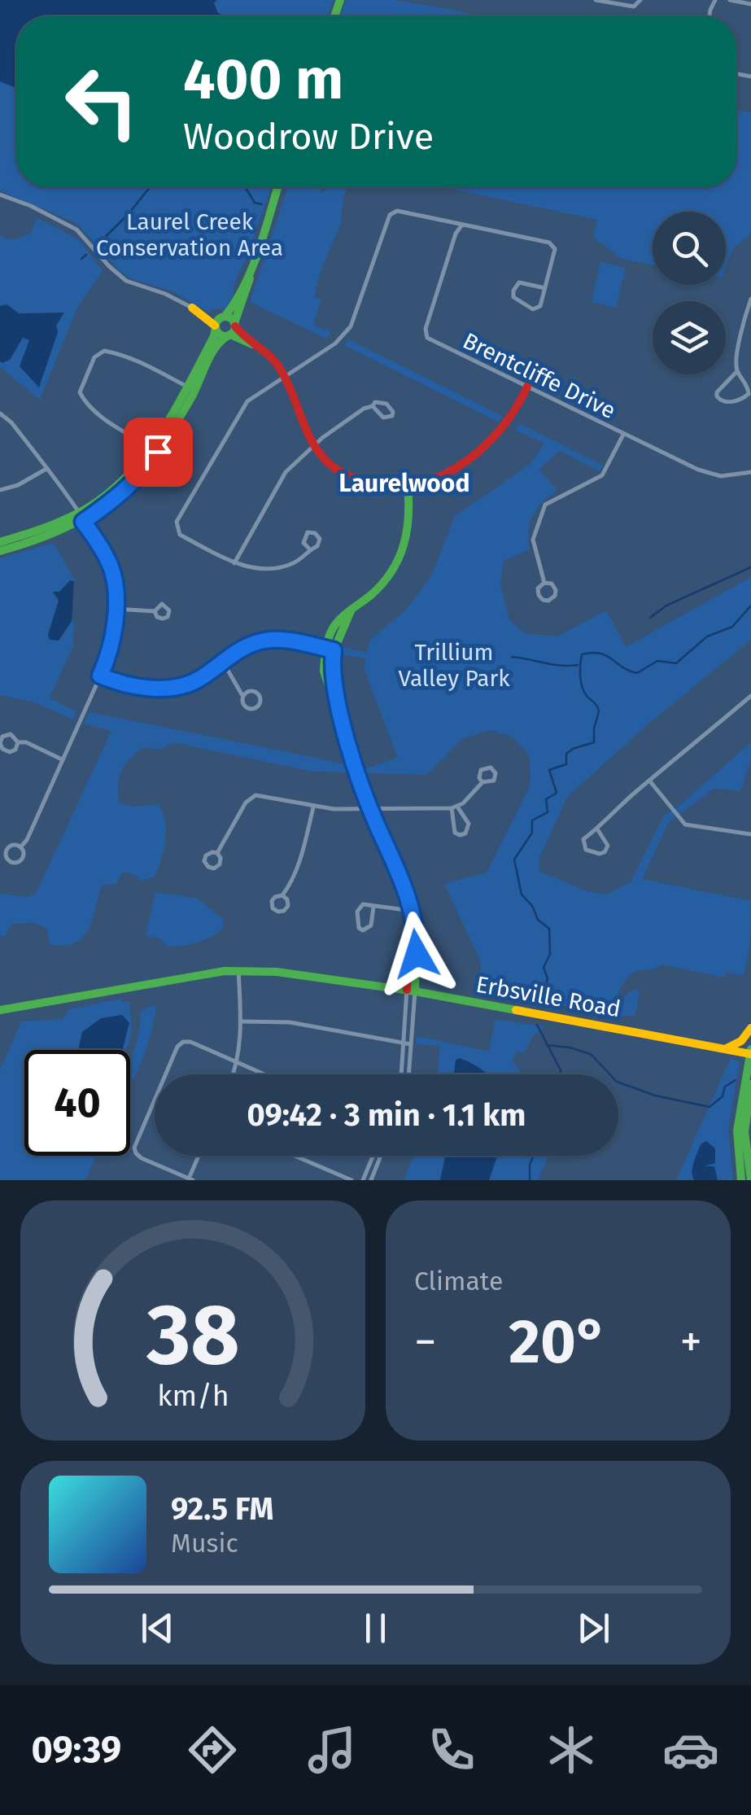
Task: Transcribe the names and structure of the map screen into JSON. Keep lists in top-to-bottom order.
{
  "streets": {
    "street": ["Brentcliffe Drive", "Erbsville Road"]
  },
  "districts": ["Laurelwood"],
  "parks": ["Laurel Creek Conservation Area", "Trillium Valley Park"],
  "page": {
    "turn": ["400 m", "Woodrow Drive"],
    "limit": "40",
    "trip": "09:42 · 3 min · 1.1 km",
    "tile": "Climate",
    "heat": ["−", "20°", "+"],
    "song": ["92.5 FM", "Music"],
    "tabs": "09:39",
    "gauge": ["38", "km/h"]
  }
}
